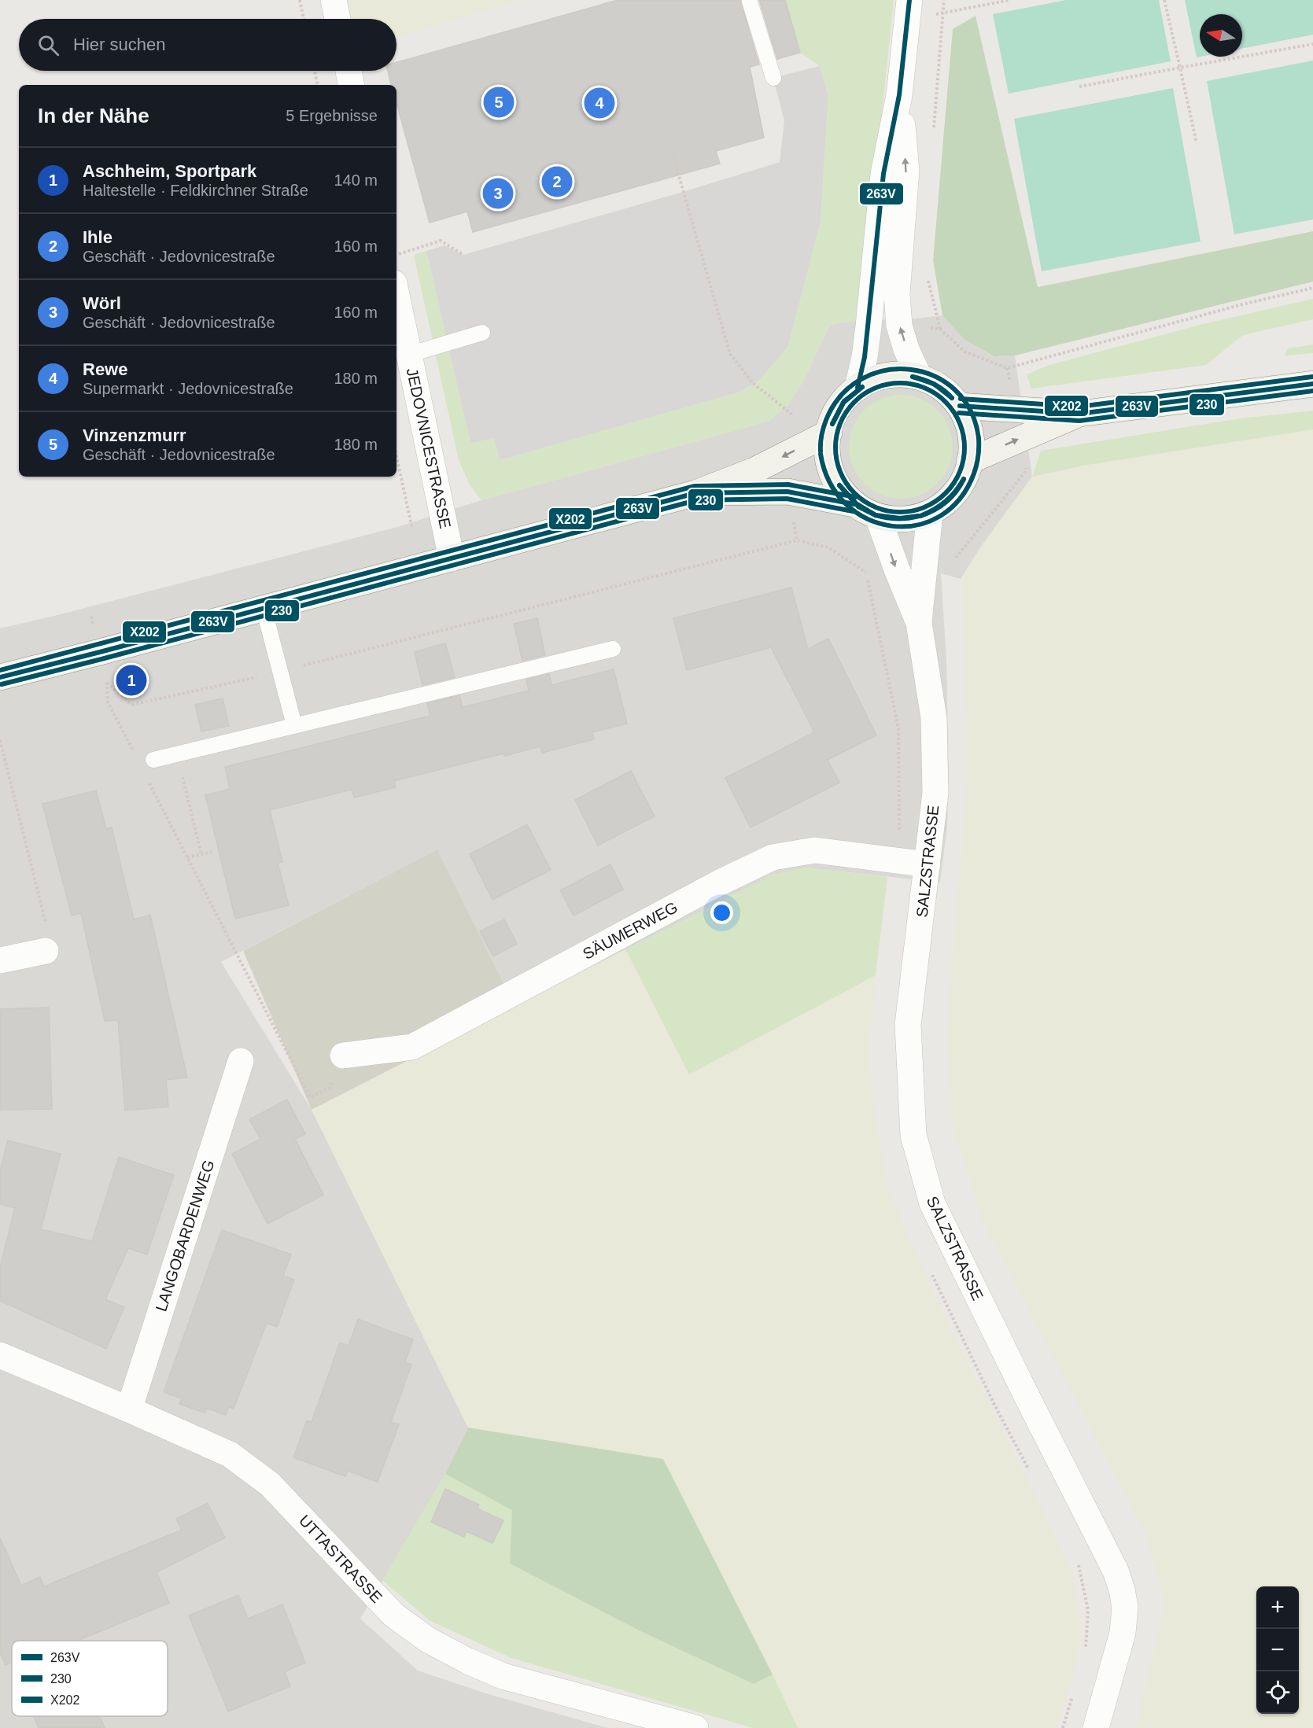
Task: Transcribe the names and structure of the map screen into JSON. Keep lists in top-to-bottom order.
{
  "streets": {
    "street": [
      "JEDOVNICESTRASSE",
      "SALZSTRASSE",
      "SÄUMERWEG",
      "LANGOBARDENWEG",
      "UTTASTRASSE"
    ]
  },
  "crossings": [
    ["SALZSTRASSE", "SÄUMERWEG"],
    ["LANGOBARDENWEG", "UTTASTRASSE"]
  ],
  "lines": ["transit line 263V", "transit line 230", "transit line X202"],
  "legend": ["263V", "230", "X202"],
  "north": "left",
  "page": {
    "search": "Hier suchen",
    "pins": [
      "5",
      "4",
      "2",
      "3",
      "1"
    ],
    "heading": ["In der Nähe", "5 Ergebnisse"],
    "list": [
      {
        "mark": "1",
        "name": "Aschheim, Sportpark",
        "note": "Haltestelle · Feldkirchner Straße",
        "value": "140 m"
      },
      {
        "mark": "2",
        "name": "Ihle",
        "note": "Geschäft · Jedovnicestraße",
        "value": "160 m"
      },
      {
        "mark": "3",
        "name": "Wörl",
        "note": "Geschäft · Jedovnicestraße",
        "value": "160 m"
      },
      {
        "mark": "4",
        "name": "Rewe",
        "note": "Supermarkt · Jedovnicestraße",
        "value": "180 m"
      },
      {
        "mark": "5",
        "name": "Vinzenzmurr",
        "note": "Geschäft · Jedovnicestraße",
        "value": "180 m"
      }
    ],
    "map_buttons": ["+", "−"]
  }
}
